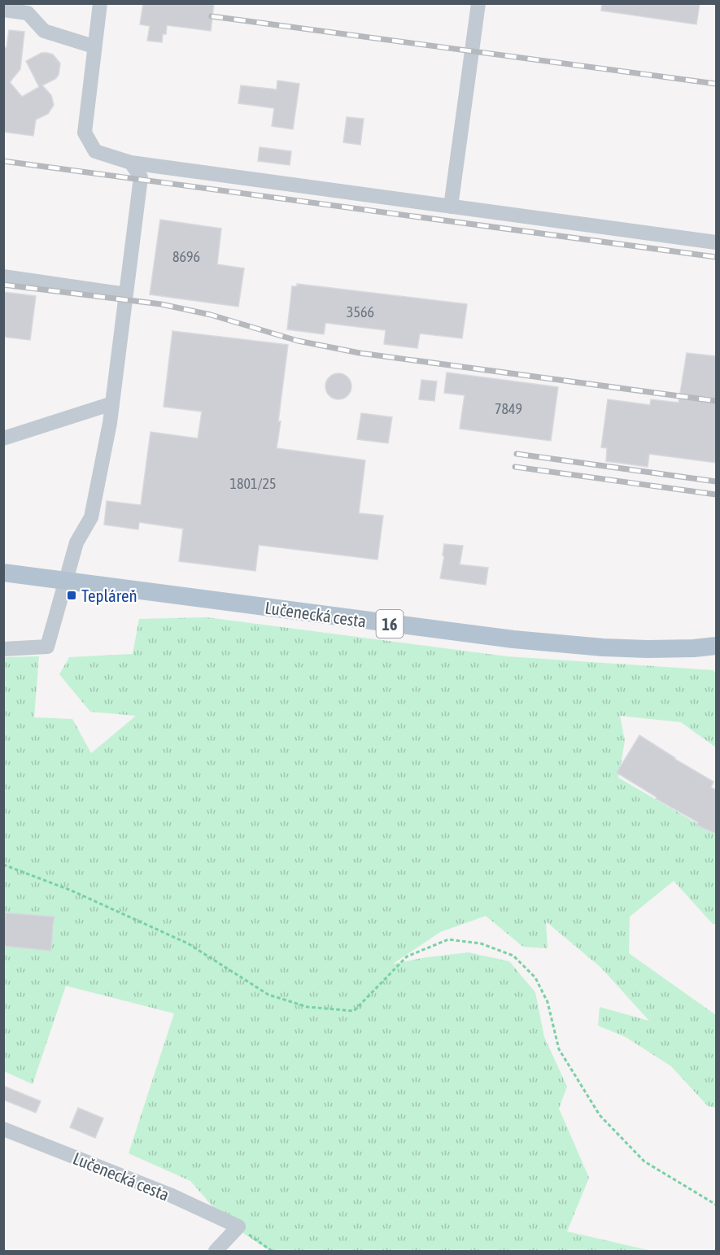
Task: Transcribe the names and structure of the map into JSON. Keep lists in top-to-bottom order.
{
  "streets": {
    "main road": ["Lučenecká cesta", "16"]
  },
  "places": {
    "transit": ["Tepláreň"]
  },
  "house_numbers": [
    "8696",
    "3566",
    "7849",
    "1801/25"
  ]
}
